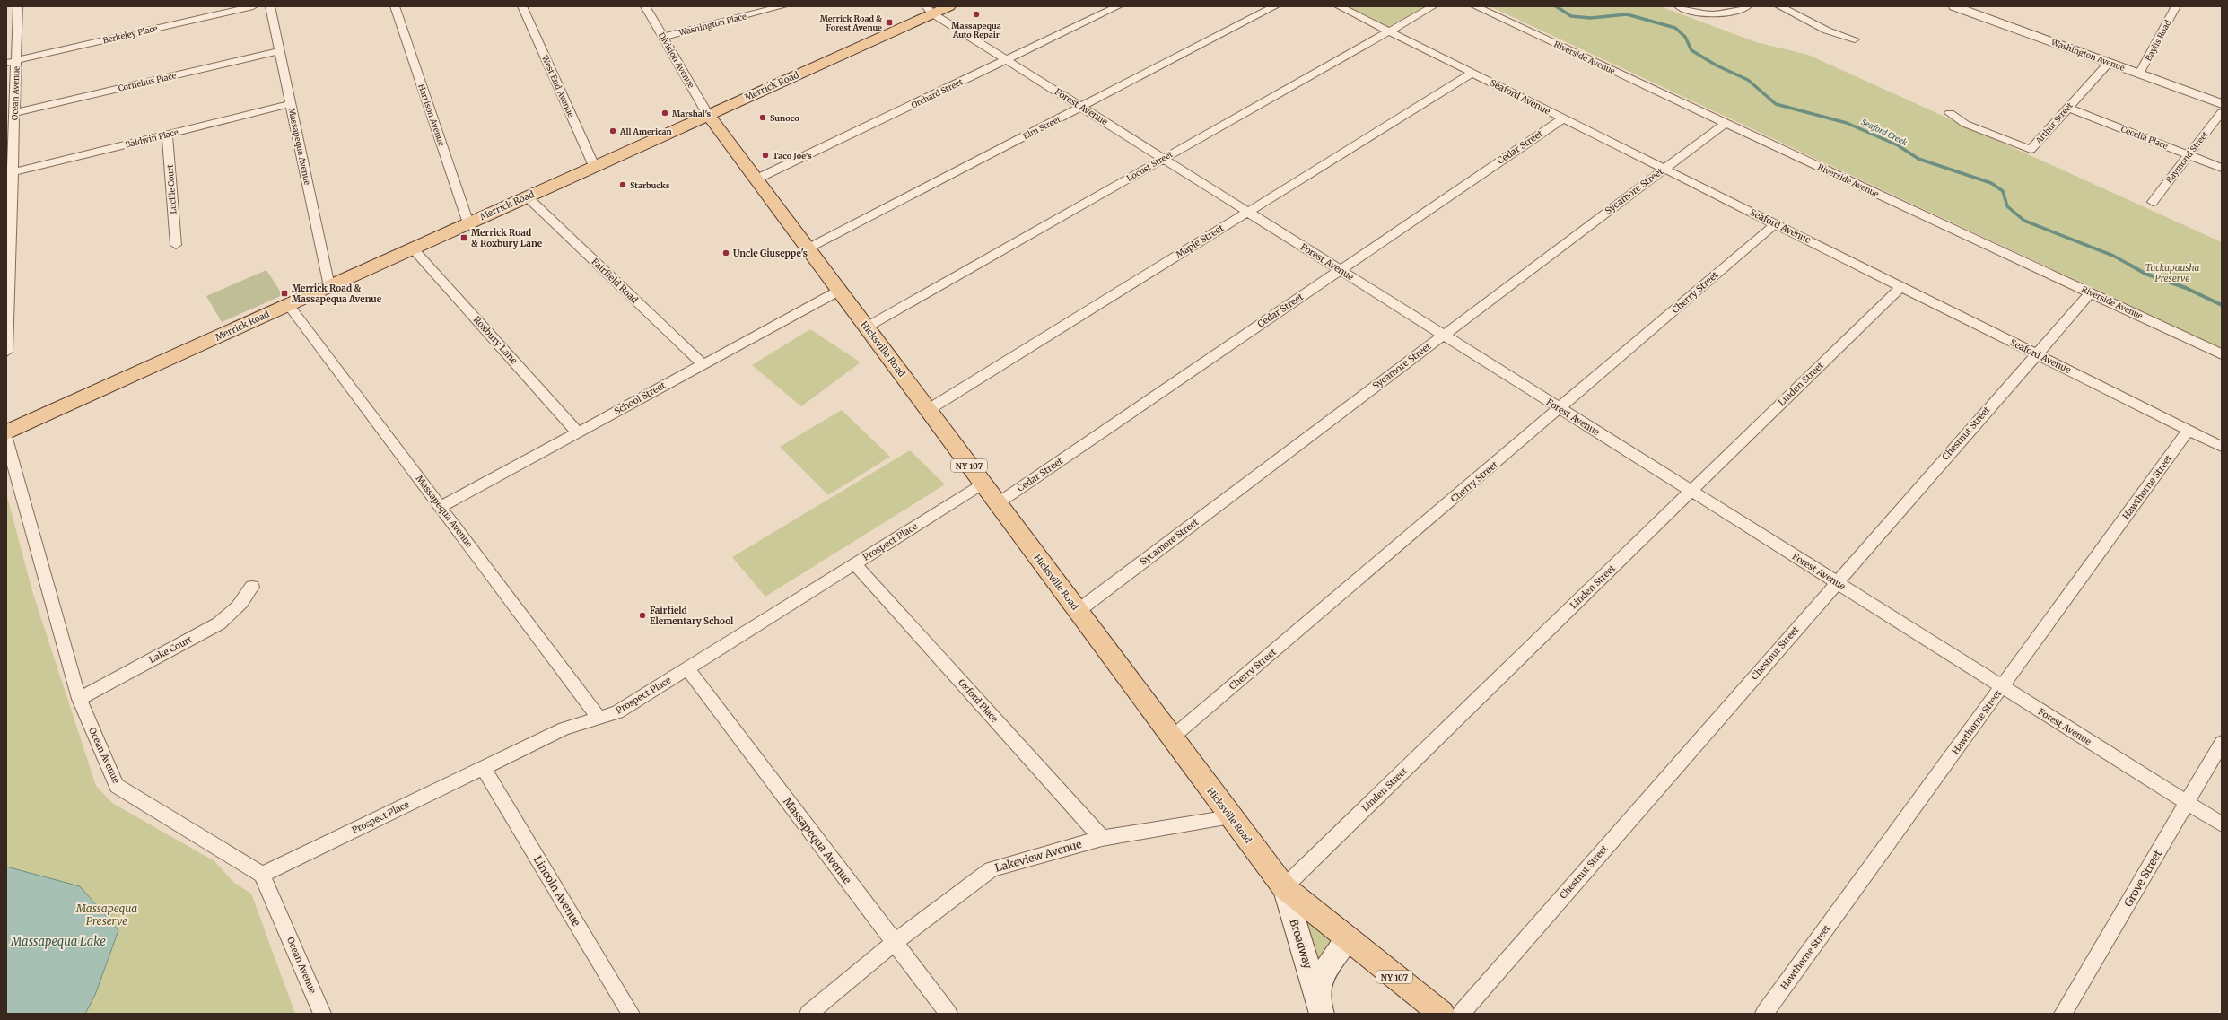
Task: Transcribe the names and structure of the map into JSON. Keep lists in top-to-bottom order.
{
  "streets": {
    "main road": [
      "Merrick Road",
      "Hicksville Road",
      "NY 107",
      "Broadway"
    ],
    "street": [
      "Washington Place",
      "Berkeley Place",
      "Baylis Road",
      "Washington Avenue",
      "Riverside Avenue",
      "Division Avenue",
      "Cornelius Place",
      "West End Avenue",
      "Ocean Avenue",
      "Orchard Street",
      "Seaford Avenue",
      "Forest Avenue",
      "Harrison Avenue",
      "Arthur Street",
      "Elm Street",
      "Cecelia Place",
      "Baldwin Place",
      "Massapequa Avenue",
      "Cedar Street",
      "Raymond Street",
      "Locust Street",
      "Lucille Court",
      "Sycamore Street",
      "Maple Street",
      "Fairfield Road",
      "Cherry Street",
      "Roxbury Lane",
      "Linden Street",
      "School Street",
      "Chestnut Street",
      "Hawthorne Street",
      "Prospect Place",
      "Lake Court",
      "Oxford Place",
      "Lakeview Avenue",
      "Grove Street",
      "Lincoln Avenue"
    ]
  },
  "crossings": [
    ["Washington Place", "Division Avenue"],
    ["Berkeley Place", "Ocean Avenue"],
    ["Baylis Road", "Washington Avenue"],
    ["Washington Avenue", "Arthur Street"],
    ["Riverside Avenue", "Sycamore Street"],
    ["Riverside Avenue", "Chestnut Street"],
    ["Division Avenue", "Merrick Road"],
    ["Division Avenue", "Hicksville Road"],
    ["Cornelius Place", "Ocean Avenue"],
    ["Cornelius Place", "Massapequa Avenue"],
    ["West End Avenue", "Merrick Road"],
    ["Merrick Road", "Forest Avenue"],
    ["Merrick Road", "Harrison Avenue"],
    ["Merrick Road", "Massapequa Avenue"],
    ["Merrick Road", "Fairfield Road"],
    ["Merrick Road", "Roxbury Lane"],
    ["Merrick Road", "Hicksville Road"],
    ["Ocean Avenue", "Baldwin Place"],
    ["Ocean Avenue", "Prospect Place"],
    ["Ocean Avenue", "Lake Court"],
    ["Orchard Street", "Forest Avenue"],
    ["Orchard Street", "Hicksville Road"],
    ["Seaford Avenue", "Cedar Street"],
    ["Seaford Avenue", "Locust Street"],
    ["Seaford Avenue", "Sycamore Street"],
    ["Seaford Avenue", "Maple Street"],
    ["Seaford Avenue", "Cherry Street"],
    ["Seaford Avenue", "Linden Street"],
    ["Seaford Avenue", "Chestnut Street"],
    ["Seaford Avenue", "Hawthorne Street"],
    ["Forest Avenue", "Elm Street"],
    ["Forest Avenue", "Cedar Street"],
    ["Forest Avenue", "Locust Street"],
    ["Forest Avenue", "Sycamore Street"],
    ["Forest Avenue", "Maple Street"],
    ["Forest Avenue", "Cherry Street"],
    ["Forest Avenue", "Linden Street"],
    ["Forest Avenue", "Chestnut Street"],
    ["Forest Avenue", "Hawthorne Street"],
    ["Forest Avenue", "Grove Street"],
    ["Arthur Street", "Cecelia Place"],
    ["Elm Street", "Hicksville Road"],
    ["Cecelia Place", "Raymond Street"],
    ["Baldwin Place", "Massapequa Avenue"],
    ["Baldwin Place", "Lucille Court"],
    ["Massapequa Avenue", "School Street"],
    ["Massapequa Avenue", "Prospect Place"],
    ["Massapequa Avenue", "Lakeview Avenue"],
    ["Cedar Street", "Hicksville Road"],
    ["Locust Street", "Hicksville Road"],
    ["Sycamore Street", "Hicksville Road"],
    ["Maple Street", "Hicksville Road"],
    ["Fairfield Road", "School Street"],
    ["Cherry Street", "Hicksville Road"],
    ["Roxbury Lane", "School Street"],
    ["Hicksville Road", "Linden Street"],
    ["Hicksville Road", "School Street"],
    ["Hicksville Road", "Prospect Place"],
    ["Hicksville Road", "Lakeview Avenue"],
    ["Hicksville Road", "Broadway"],
    ["Linden Street", "Broadway"],
    ["Prospect Place", "Oxford Place"],
    ["Prospect Place", "Lincoln Avenue"],
    ["Oxford Place", "Lakeview Avenue"]
  ],
  "water": ["Seaford Creek", "Massapequa Lake"],
  "parks": ["Tackapausha Preserve", "Massapequa Preserve"],
  "places": {
    "other": [
      "Massapequa Auto Repair",
      "Marshal's",
      "Sunoco",
      "All American",
      "Taco Joe's",
      "Starbucks",
      "Uncle Giuseppe's",
      "Fairfield Elementary School"
    ],
    "transit": ["Merrick Road & Forest Avenue", "Merrick Road & Roxbury Lane", "Merrick Road & Massapequa Avenue"]
  }
}
